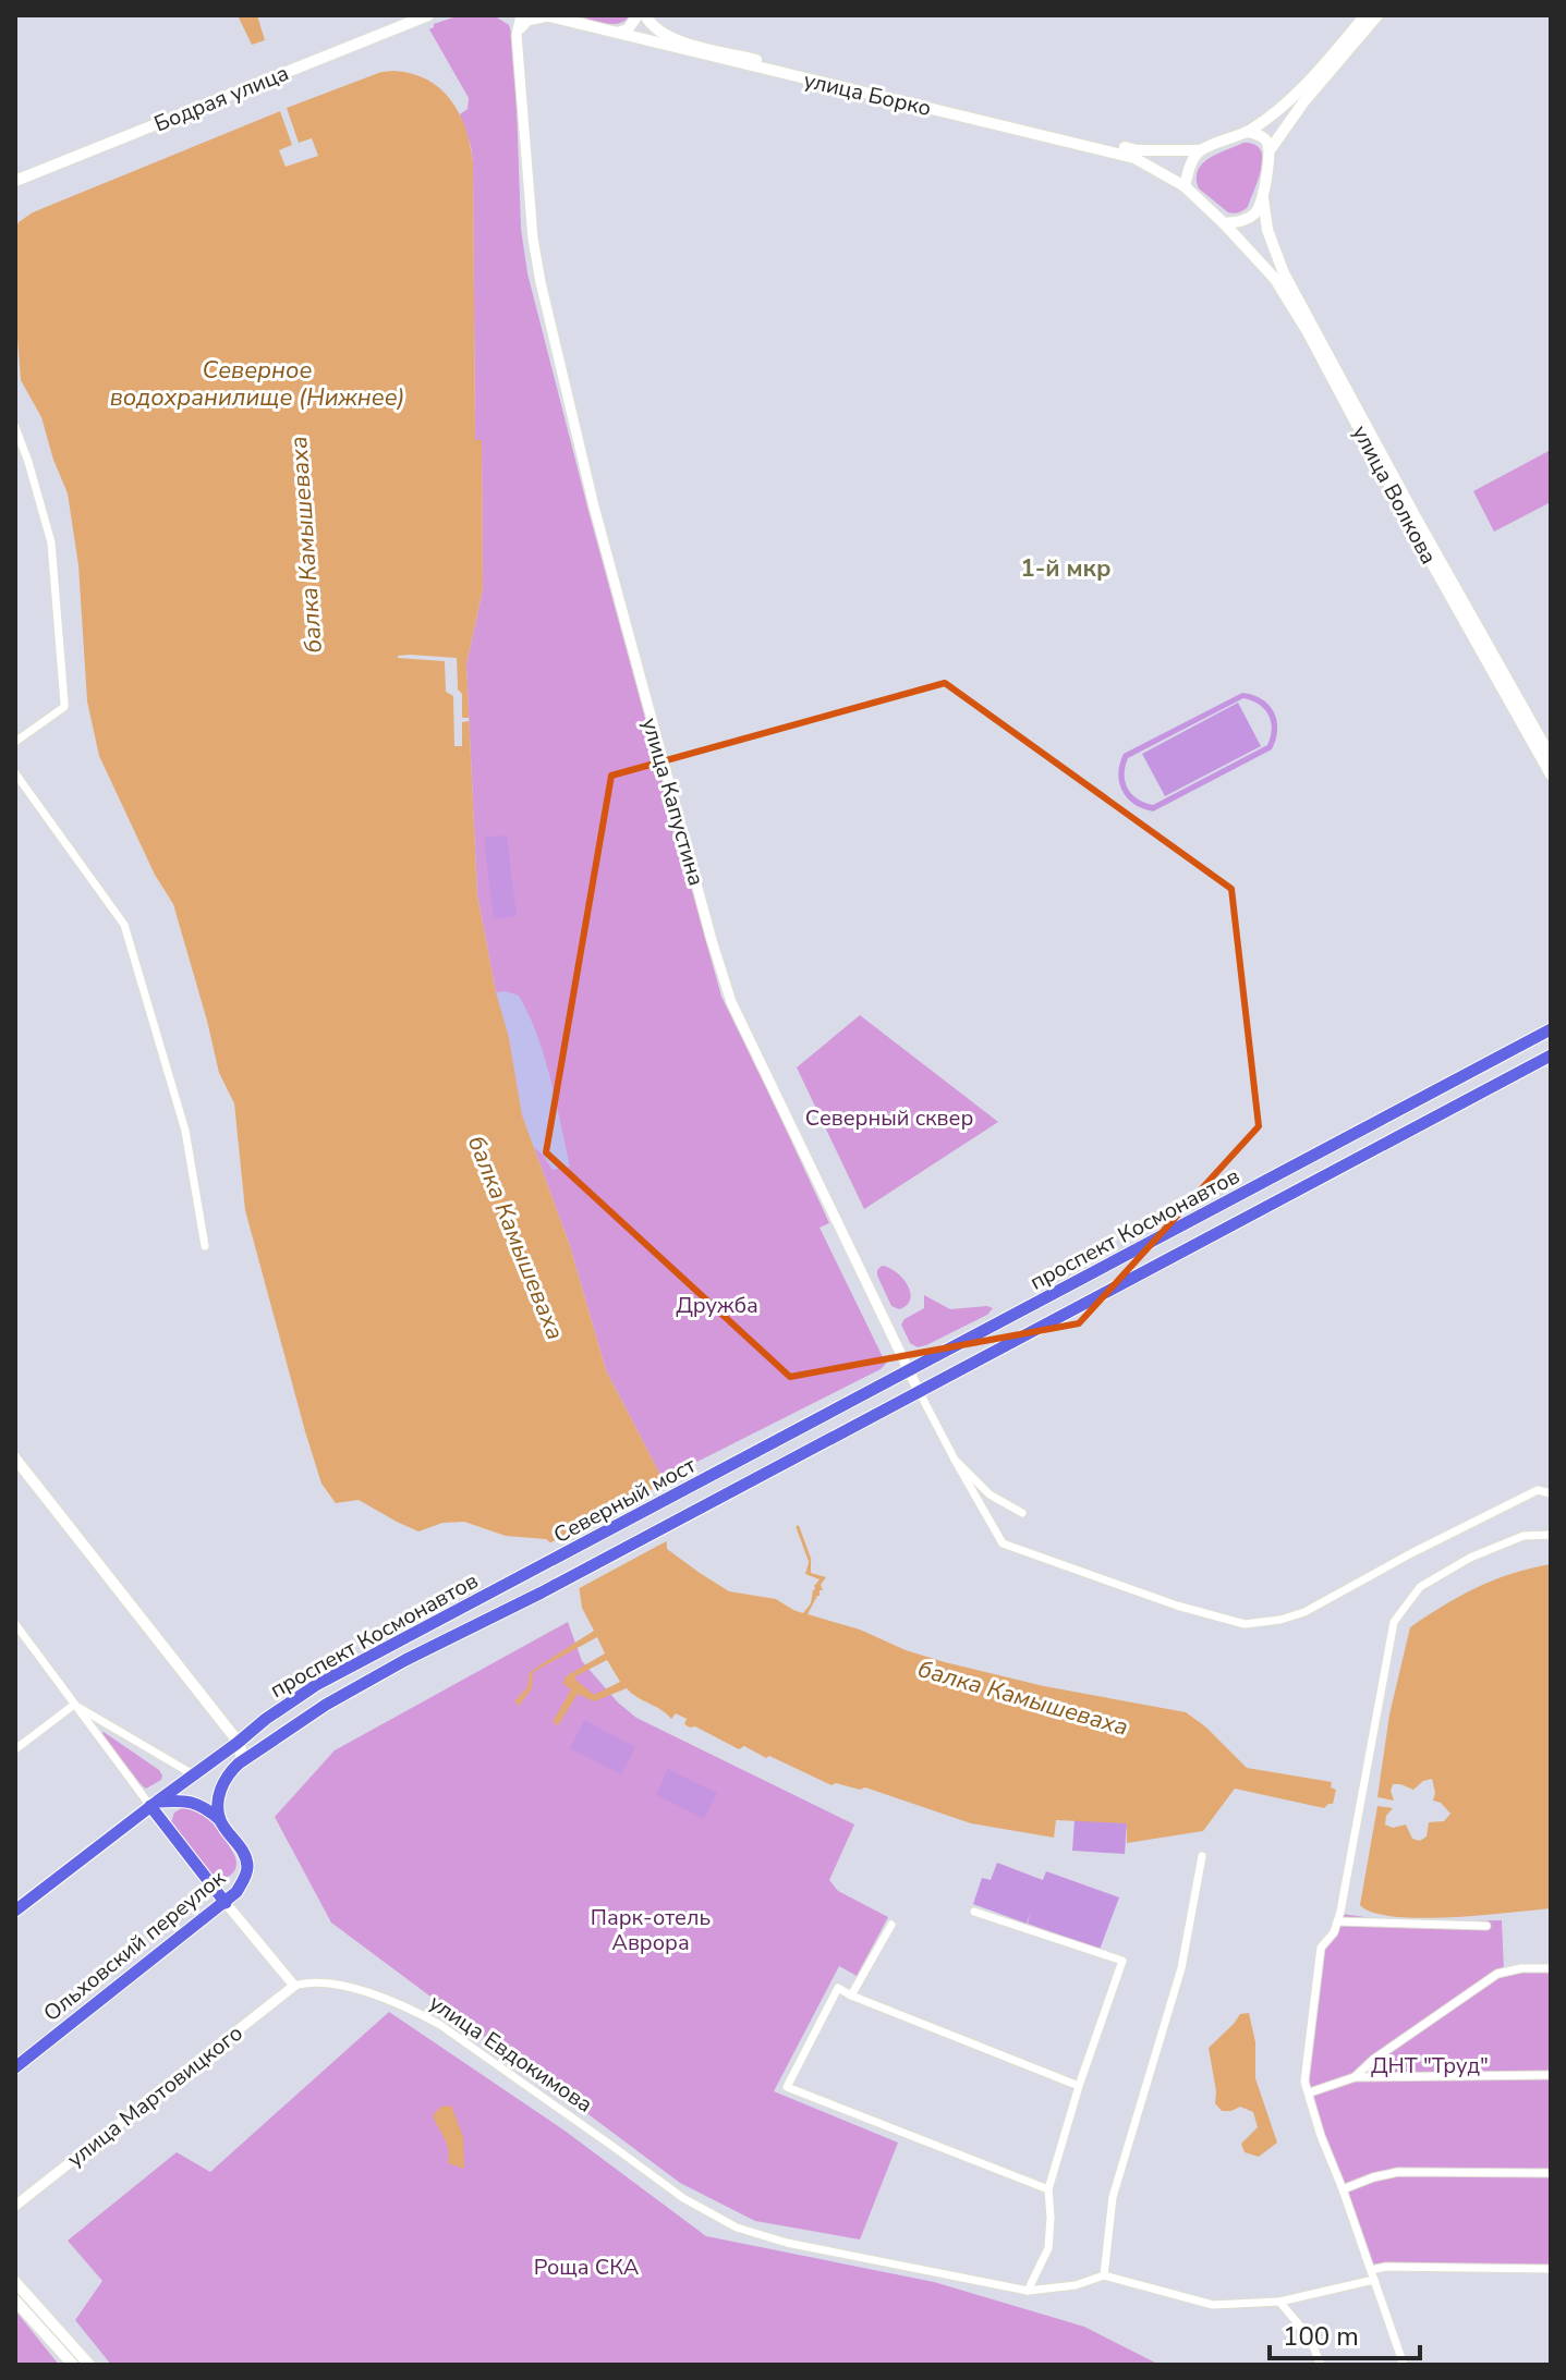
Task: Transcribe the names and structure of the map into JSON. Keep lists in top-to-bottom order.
{
  "streets": {
    "main road": [
      "улица Борко",
      "Бодрая улица",
      "улица Волкова",
      "проспект Космонавтов",
      "Северный мост",
      "Ольховский переулок"
    ],
    "street": ["улица Капустина", "улица Евдокимова", "улица Мартовицкого"]
  },
  "crossings": [
    ["улица Борко", "улица Волкова"],
    ["улица Капустина", "проспект Космонавтов"],
    ["проспект Космонавтов", "Северный мост"],
    ["улица Евдокимова", "улица Мартовицкого"]
  ],
  "districts": ["1-й мкр"],
  "water": ["Северное водохранилище (Нижнее)", "балка Камышеваха"],
  "parks": [
    "Северный сквер",
    "Дружба",
    "Парк-отель Аврора",
    "ДНТ \"Труд\"",
    "Роща СКА"
  ],
  "scale_bar": "100 m"
}
